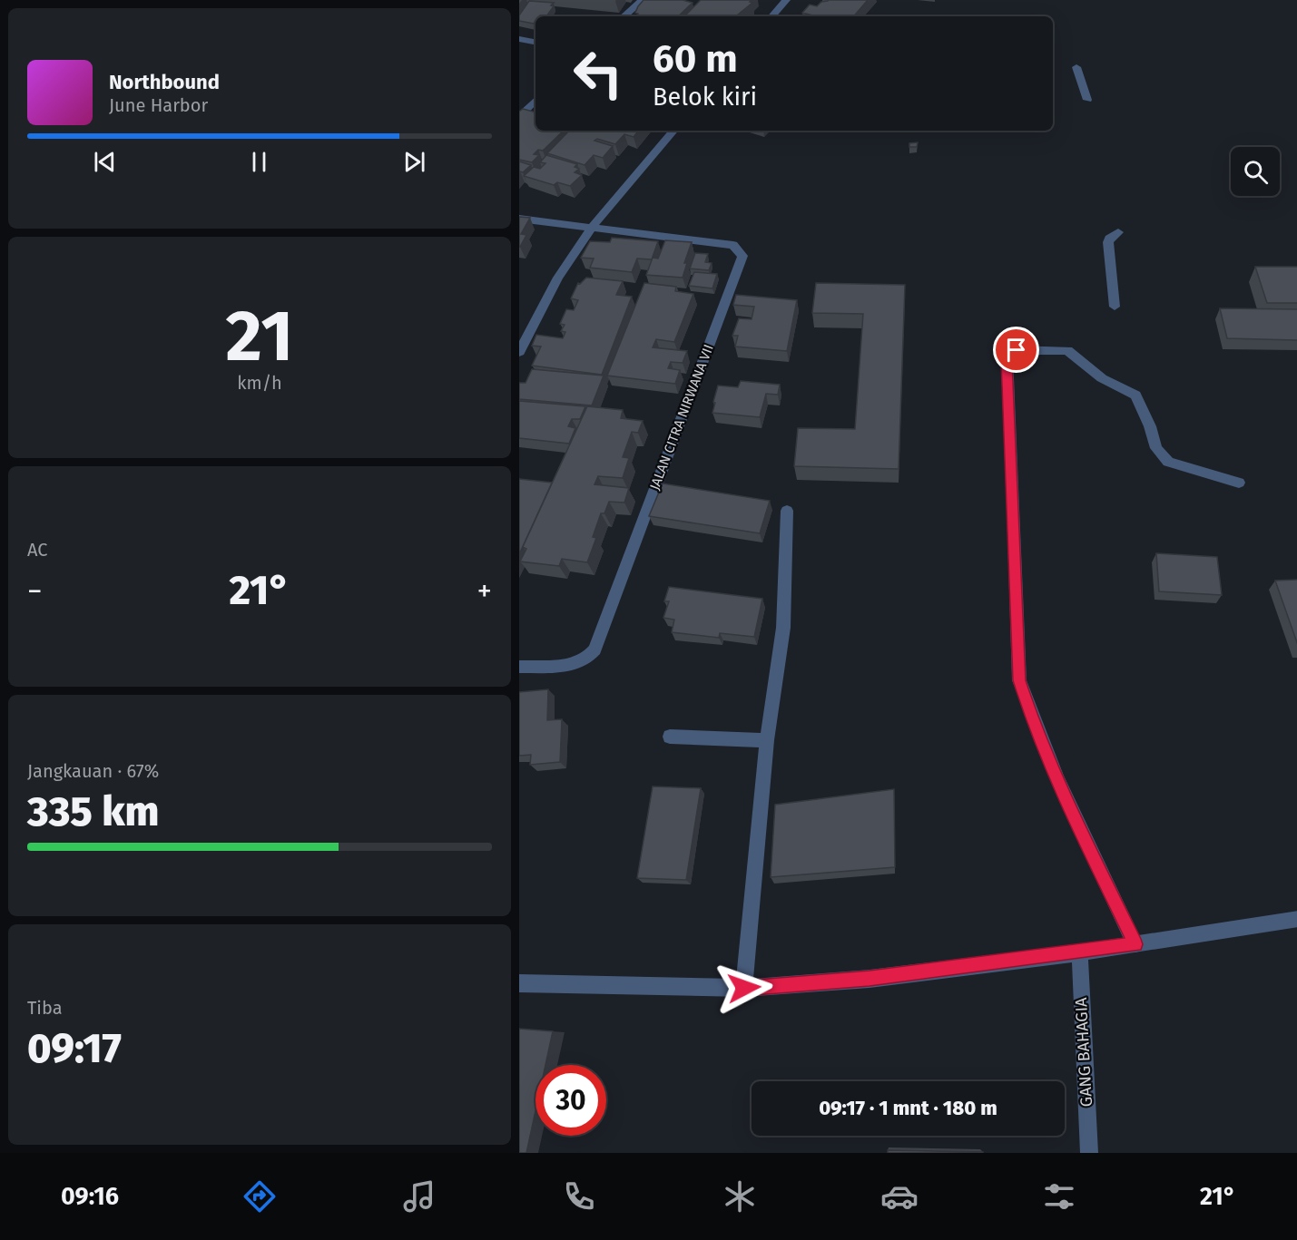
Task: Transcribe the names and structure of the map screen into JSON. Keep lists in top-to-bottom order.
{
  "streets": {
    "street": ["JALAN CITRA NIRWANA VII", "GANG BAHAGIA"]
  },
  "page": {
    "turn": ["60 m", "Belok kiri"],
    "song": ["Northbound", "June Harbor"],
    "tile": [
      ["21", "km/h"],
      "AC",
      ["Jangkauan · 67%", "335 km"],
      ["Tiba", "09:17"]
    ],
    "heat": ["−", "21°", "+"],
    "limit": "30",
    "trip": "09:17 · 1 mnt · 180 m",
    "tabs": ["09:16", "21°"]
  }
}
